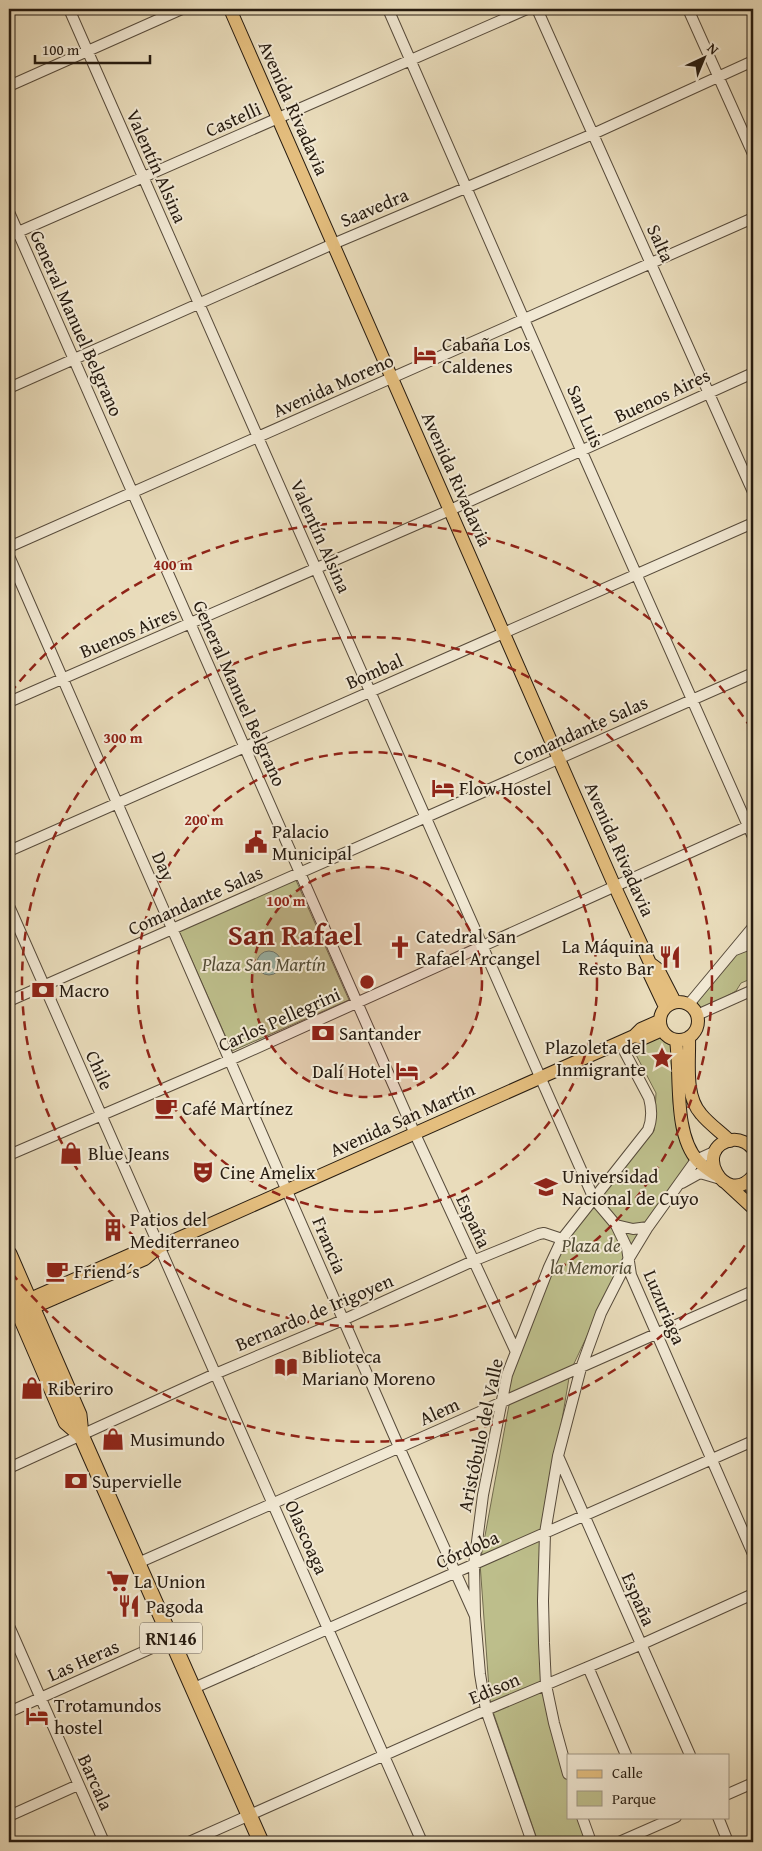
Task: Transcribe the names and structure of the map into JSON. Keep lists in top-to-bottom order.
{
  "streets": {
    "highway": ["RN146"],
    "main road": ["Avenida Rivadavia", "Avenida San Martín"],
    "street": [
      "Castelli",
      "Valentín Alsina",
      "Saavedra",
      "Salta",
      "General Manuel Belgrano",
      "Avenida Moreno",
      "Buenos Aires",
      "San Luis",
      "Bombal",
      "Comandante Salas",
      "Day",
      "Carlos Pellegrini",
      "Chile",
      "España",
      "Francia",
      "Luzuriaga",
      "Bernardo de Irigoyen",
      "Alem",
      "Aristóbulo del Valle",
      "Olascoaga",
      "Córdoba",
      "Las Heras",
      "Edison",
      "Barcala"
    ]
  },
  "crossings": [
    ["Avenida Rivadavia", "Castelli"],
    ["Avenida Rivadavia", "Saavedra"],
    ["Avenida Rivadavia", "Avenida Moreno"],
    ["Avenida Rivadavia", "Buenos Aires"],
    ["Avenida Rivadavia", "Bombal"],
    ["Avenida Rivadavia", "Comandante Salas"],
    ["Avenida Rivadavia", "Carlos Pellegrini"],
    ["Avenida Rivadavia", "Avenida San Martín"],
    ["Castelli", "Valentín Alsina"],
    ["Castelli", "General Manuel Belgrano"],
    ["Castelli", "San Luis"],
    ["Valentín Alsina", "Saavedra"],
    ["Valentín Alsina", "Avenida Moreno"],
    ["Valentín Alsina", "Buenos Aires"],
    ["Valentín Alsina", "Bombal"],
    ["Valentín Alsina", "Comandante Salas"],
    ["Valentín Alsina", "Carlos Pellegrini"],
    ["Valentín Alsina", "Avenida San Martín"],
    ["Valentín Alsina", "Luzuriaga"],
    ["Saavedra", "Salta"],
    ["Saavedra", "General Manuel Belgrano"],
    ["Saavedra", "San Luis"],
    ["Salta", "Avenida Moreno"],
    ["Salta", "Buenos Aires"],
    ["General Manuel Belgrano", "Avenida Moreno"],
    ["General Manuel Belgrano", "Buenos Aires"],
    ["General Manuel Belgrano", "Bombal"],
    ["General Manuel Belgrano", "Comandante Salas"],
    ["General Manuel Belgrano", "Carlos Pellegrini"],
    ["General Manuel Belgrano", "Avenida San Martín"],
    ["General Manuel Belgrano", "España"],
    ["Avenida Moreno", "San Luis"],
    ["Buenos Aires", "San Luis"],
    ["Buenos Aires", "Day"],
    ["San Luis", "Bombal"],
    ["San Luis", "Comandante Salas"],
    ["San Luis", "Carlos Pellegrini"],
    ["Bombal", "Day"],
    ["Comandante Salas", "Day"],
    ["Comandante Salas", "Chile"],
    ["Day", "Carlos Pellegrini"],
    ["Day", "Avenida San Martín"],
    ["Day", "Francia"],
    ["Carlos Pellegrini", "Chile"],
    ["Chile", "Avenida San Martín"],
    ["Chile", "Olascoaga"],
    ["Avenida San Martín", "España"],
    ["Avenida San Martín", "Francia"],
    ["Avenida San Martín", "Luzuriaga"],
    ["Avenida San Martín", "Aristóbulo del Valle"],
    ["Avenida San Martín", "Olascoaga"],
    ["Avenida San Martín", "RN146"],
    ["España", "Bernardo de Irigoyen"],
    ["España", "Aristóbulo del Valle"],
    ["España", "Córdoba"],
    ["España", "Edison"],
    ["Francia", "Bernardo de Irigoyen"],
    ["Francia", "Alem"],
    ["Francia", "Aristóbulo del Valle"],
    ["Francia", "Córdoba"],
    ["Luzuriaga", "Alem"],
    ["Luzuriaga", "Aristóbulo del Valle"],
    ["Luzuriaga", "Córdoba"],
    ["Bernardo de Irigoyen", "Aristóbulo del Valle"],
    ["Bernardo de Irigoyen", "Olascoaga"],
    ["Bernardo de Irigoyen", "RN146"],
    ["Alem", "Aristóbulo del Valle"],
    ["Alem", "Olascoaga"],
    ["Alem", "RN146"],
    ["Aristóbulo del Valle", "Córdoba"],
    ["Aristóbulo del Valle", "Edison"],
    ["Olascoaga", "Córdoba"],
    ["Olascoaga", "Edison"],
    ["Córdoba", "RN146"],
    ["RN146", "Las Heras"],
    ["RN146", "Edison"],
    ["Las Heras", "Barcala"]
  ],
  "districts": ["San Rafael"],
  "parks": ["Plaza San Martín", "Plaza de la Memoria"],
  "places": {
    "hotel": [
      "Cabaña Los Caldenes",
      "Flow Hostel",
      "Dalí Hotel",
      "Trotamundos hostel"
    ],
    "public building": ["Palacio Municipal"],
    "church": ["Catedral San Rafael Arcangel"],
    "restaurant": ["La Máquina Resto Bar", "Pagoda"],
    "bank": ["Macro", "Santander", "Supervielle"],
    "place": ["Plazoleta del Inmigrante"],
    "cafe": ["Café Martínez", "Friend´s"],
    "shop": ["Blue Jeans", "Riberiro", "Musimundo"],
    "theatre": ["Cine Amelix"],
    "school or university": ["Universidad Nacional de Cuyo"],
    "building": ["Patios del Mediterraneo"],
    "library": ["Biblioteca Mariano Moreno"],
    "supermarket": ["La Union"]
  },
  "legend": ["Calle", "Parque"],
  "scale_bar": "100 m",
  "north": "top right",
  "rings": [
    "400 m",
    "300 m",
    "200 m",
    "100 m"
  ]
}
